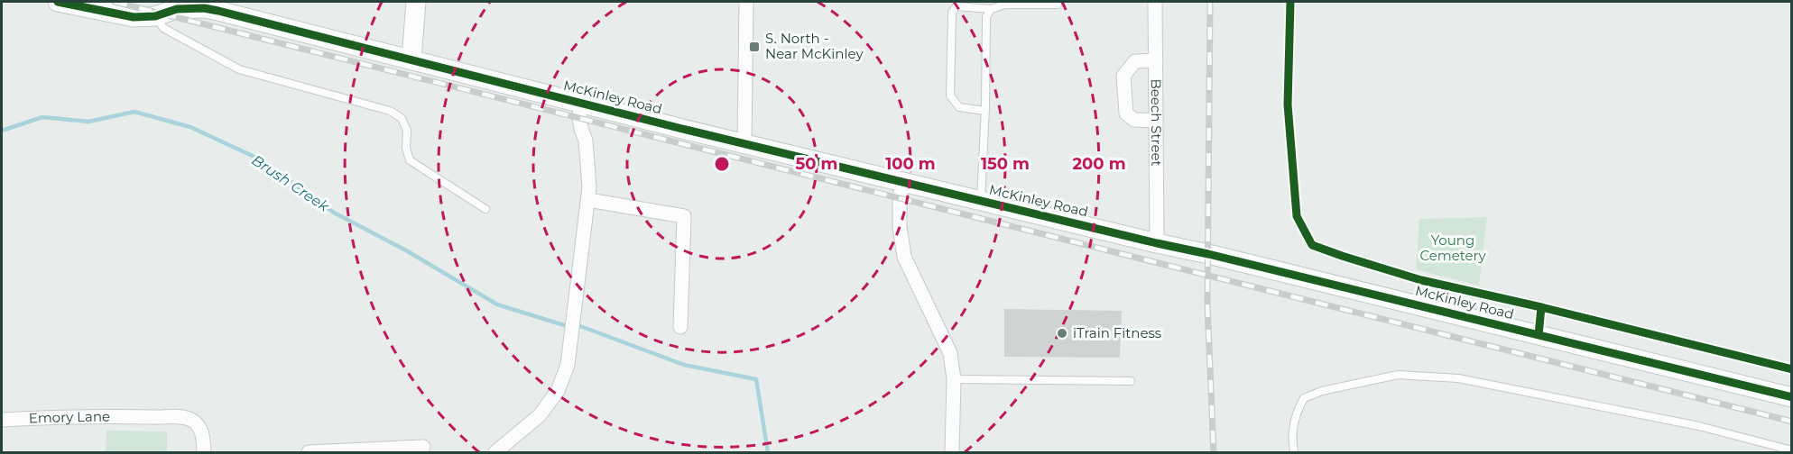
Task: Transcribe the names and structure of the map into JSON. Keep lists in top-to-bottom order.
{
  "streets": {
    "street": ["McKinley Road", "Beech Street", "Emory Lane"]
  },
  "crossings": [
    ["McKinley Road", "Beech Street"]
  ],
  "water": ["Brush Creek"],
  "parks": ["Young Cemetery"],
  "places": {
    "transit": ["S. North - Near McKinley"],
    "other": ["iTrain Fitness"]
  },
  "rings": [
    "50 m",
    "100 m",
    "150 m",
    "200 m"
  ]
}
